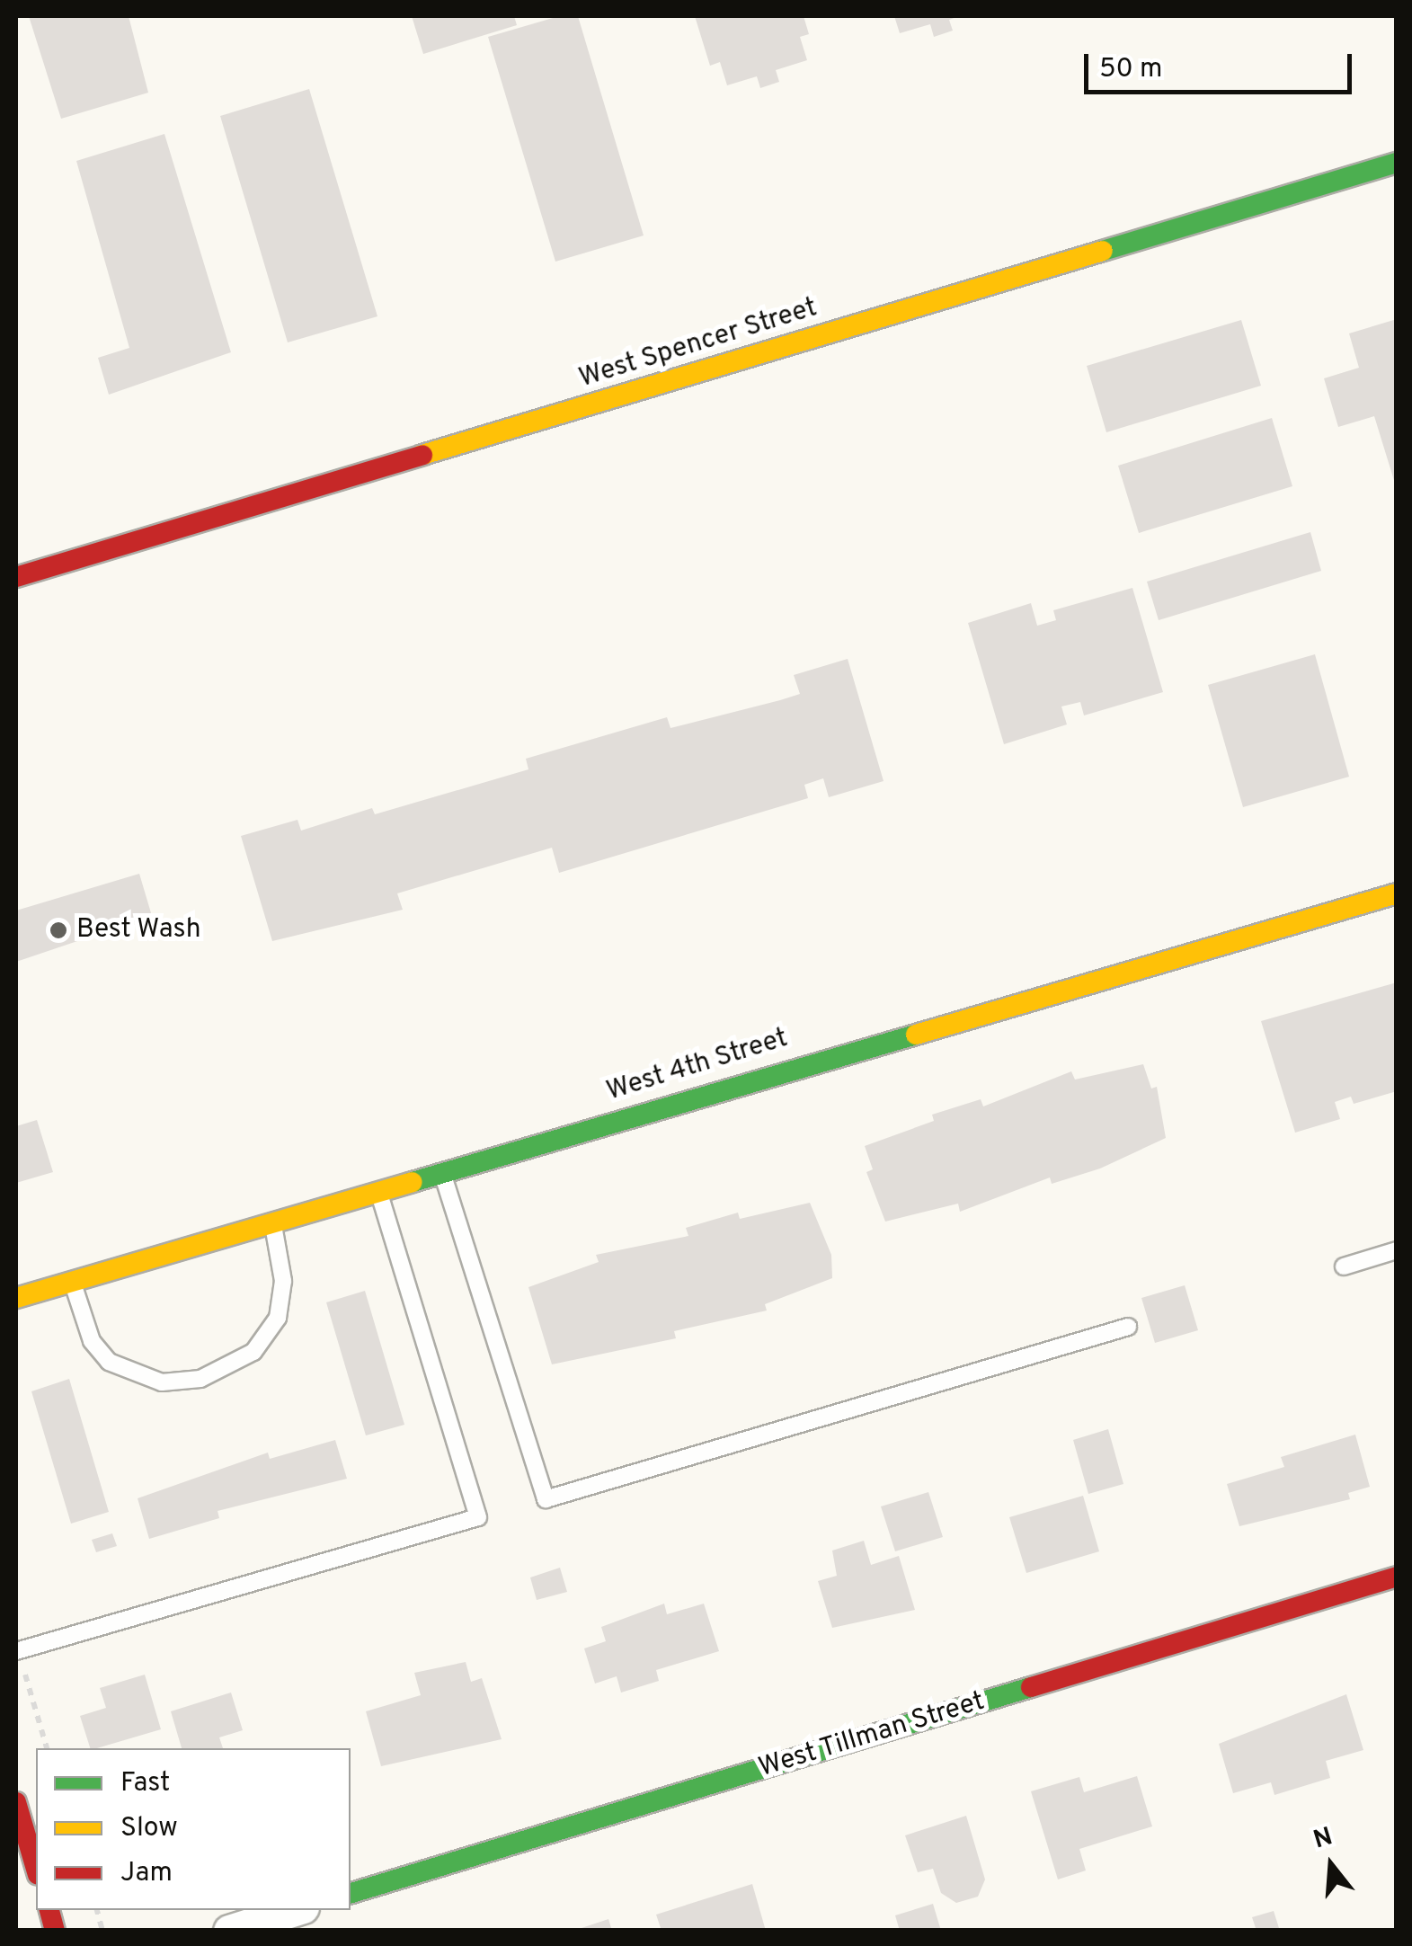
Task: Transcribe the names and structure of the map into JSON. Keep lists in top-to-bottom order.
{
  "streets": {
    "street": ["West Spencer Street", "West 4th Street", "West Tillman Street"]
  },
  "places": ["Best Wash"],
  "legend": ["Fast", "Slow", "Jam"],
  "scale_bar": "50 m",
  "north": "top"
}
